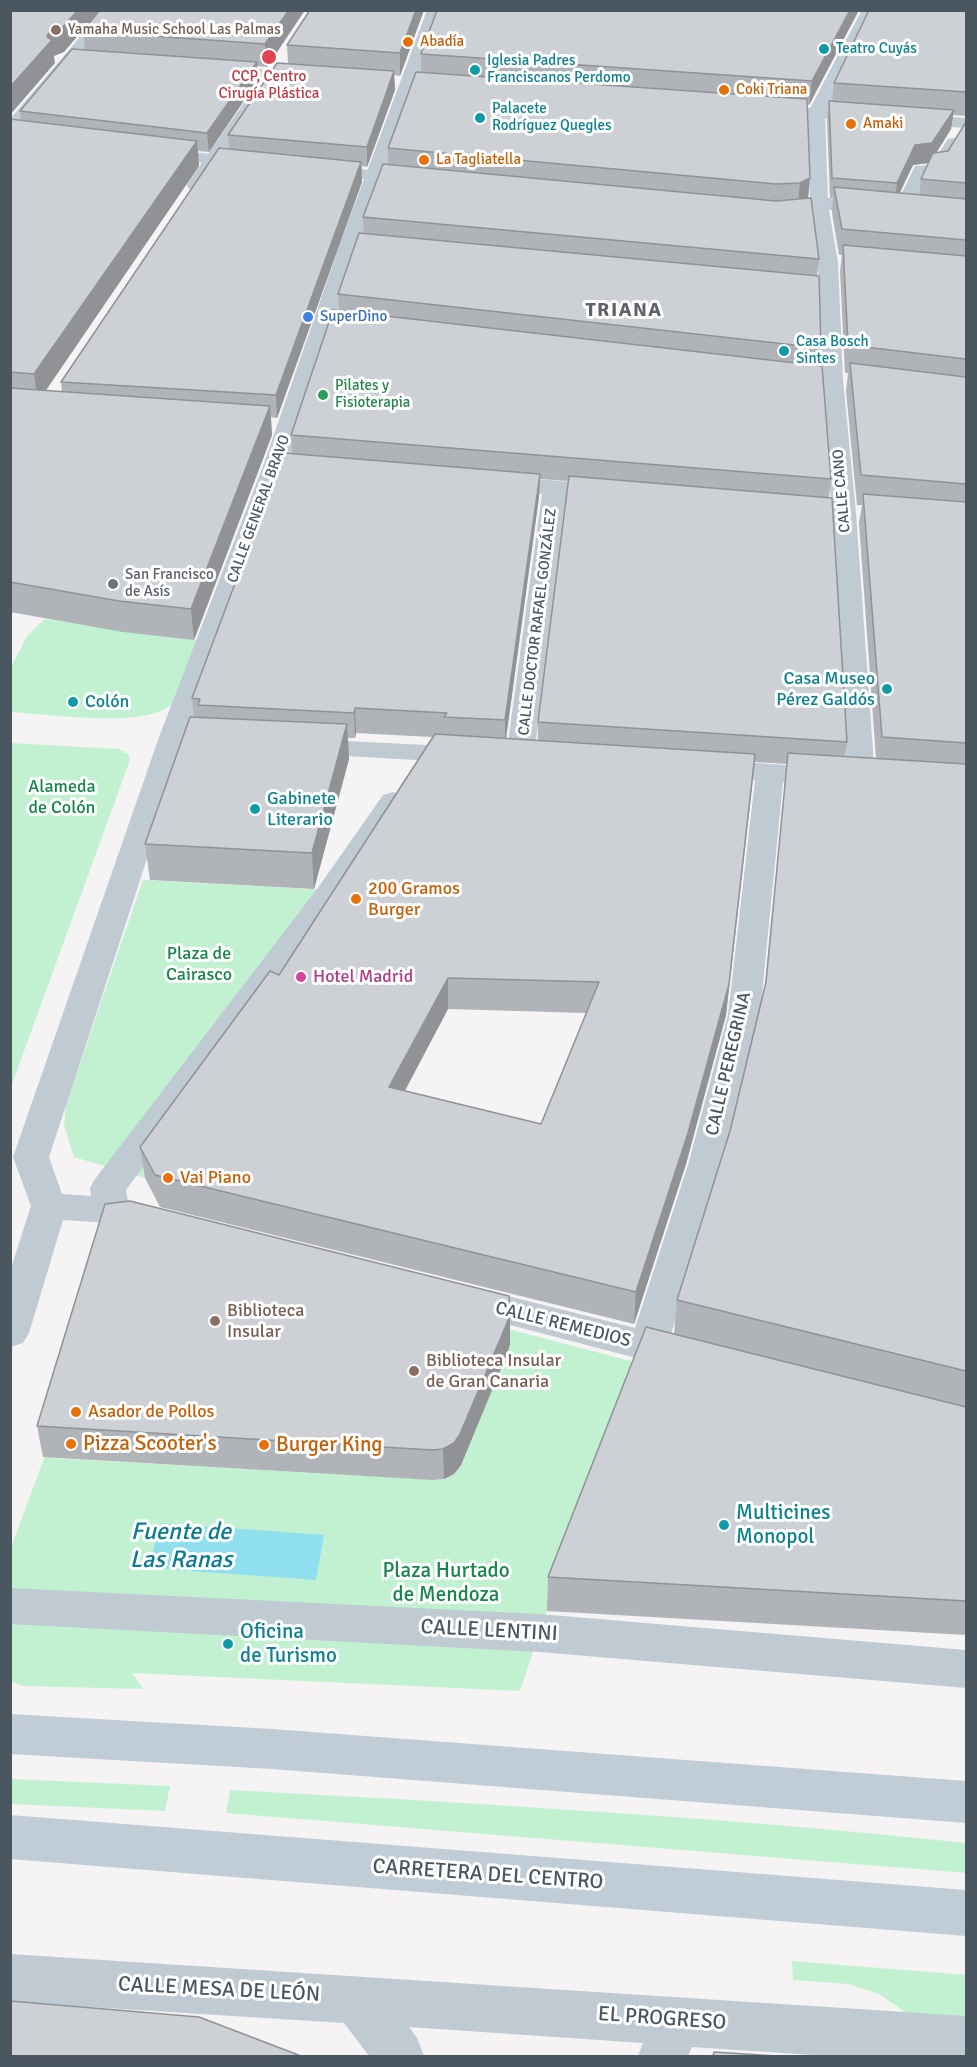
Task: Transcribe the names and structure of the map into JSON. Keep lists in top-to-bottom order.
{
  "streets": {
    "street": [
      "CALLE CANO",
      "CALLE GENERAL BRAVO",
      "CALLE DOCTOR RAFAEL GONZÁLEZ",
      "CALLE PEREGRINA",
      "CALLE REMEDIOS",
      "CALLE LENTINI",
      "CARRETERA DEL CENTRO",
      "CALLE MESA DE LEÓN",
      "EL PROGRESO"
    ]
  },
  "crossings": [
    ["CALLE CANO", "CALLE PEREGRINA"],
    ["CALLE PEREGRINA", "CALLE REMEDIOS"],
    ["CALLE MESA DE LEÓN", "EL PROGRESO"]
  ],
  "districts": ["TRIANA"],
  "water": ["Fuente de Las Ranas"],
  "parks": ["Alameda de Colón", "Plaza de Cairasco", "Plaza Hurtado de Mendoza"],
  "places": [
    "Yamaha Music School Las Palmas",
    "Abadía",
    "Teatro Cuyás",
    "CCP, Centro Cirugía Plástica",
    "Iglesia Padres Franciscanos Perdomo",
    "Coki Triana",
    "Palacete Rodríguez Quegles",
    "Amaki",
    "La Tagliatella",
    "SuperDino",
    "Casa Bosch Sintes",
    "Pilates y Fisioterapia",
    "San Francisco de Asís",
    "Casa Museo Pérez Galdós",
    "Colón",
    "Gabinete Literario",
    "200 Gramos Burger",
    "Hotel Madrid",
    "Vai Piano",
    "Biblioteca Insular",
    "Biblioteca Insular de Gran Canaria",
    "Asador de Pollos",
    "Pizza Scooter's",
    "Burger King",
    "Multicines Monopol",
    "Oficina de Turismo"
  ]
}
